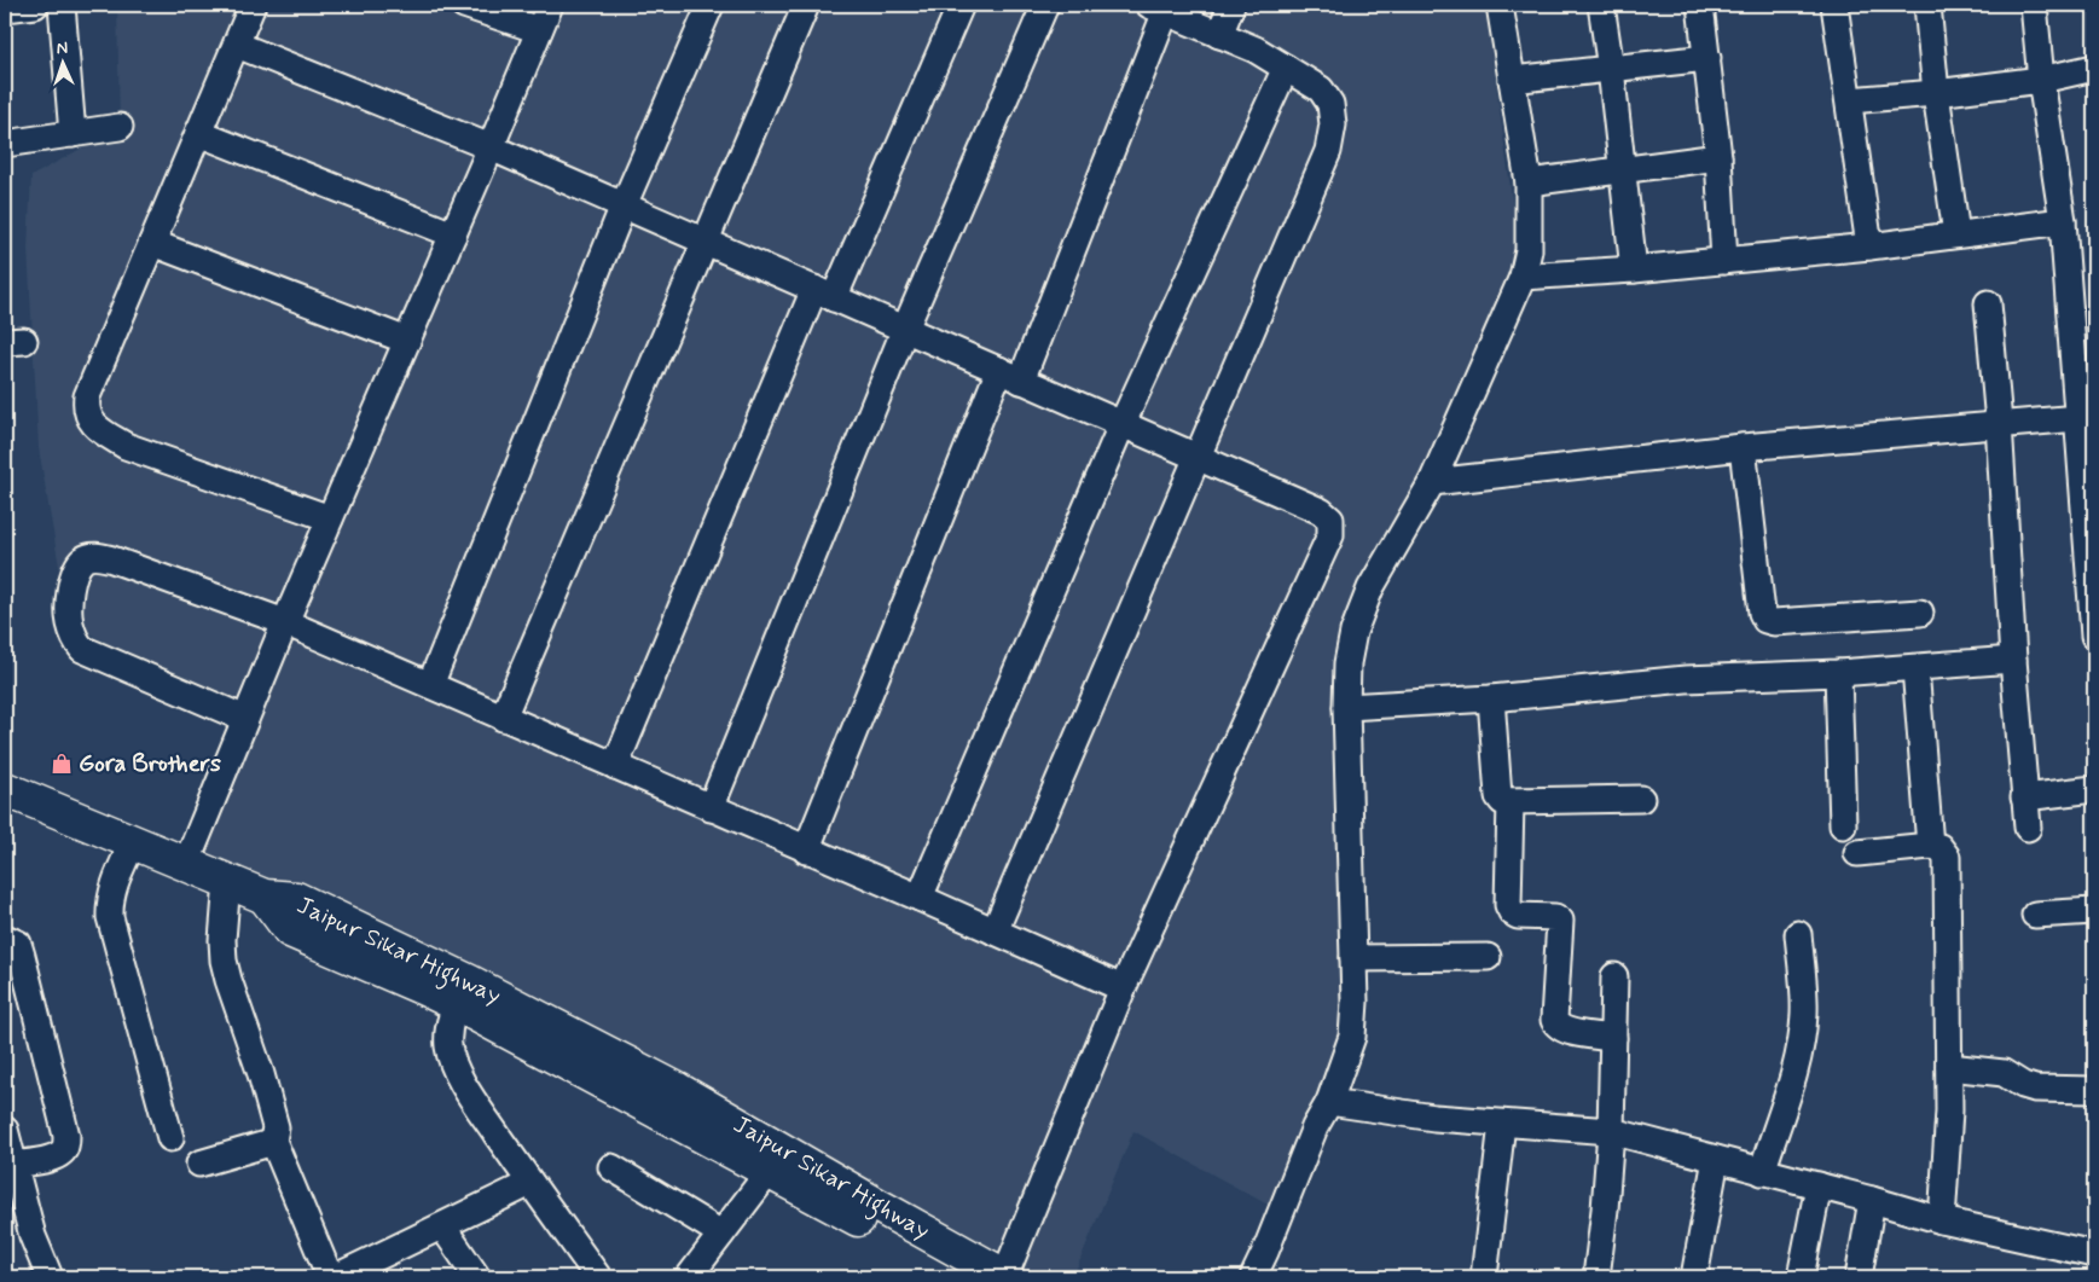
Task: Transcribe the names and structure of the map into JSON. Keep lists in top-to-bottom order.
{
  "streets": {
    "main road": ["Jaipur Sikar Highway"]
  },
  "places": {
    "shop": ["Gora Brothers"]
  },
  "north": "top"
}
